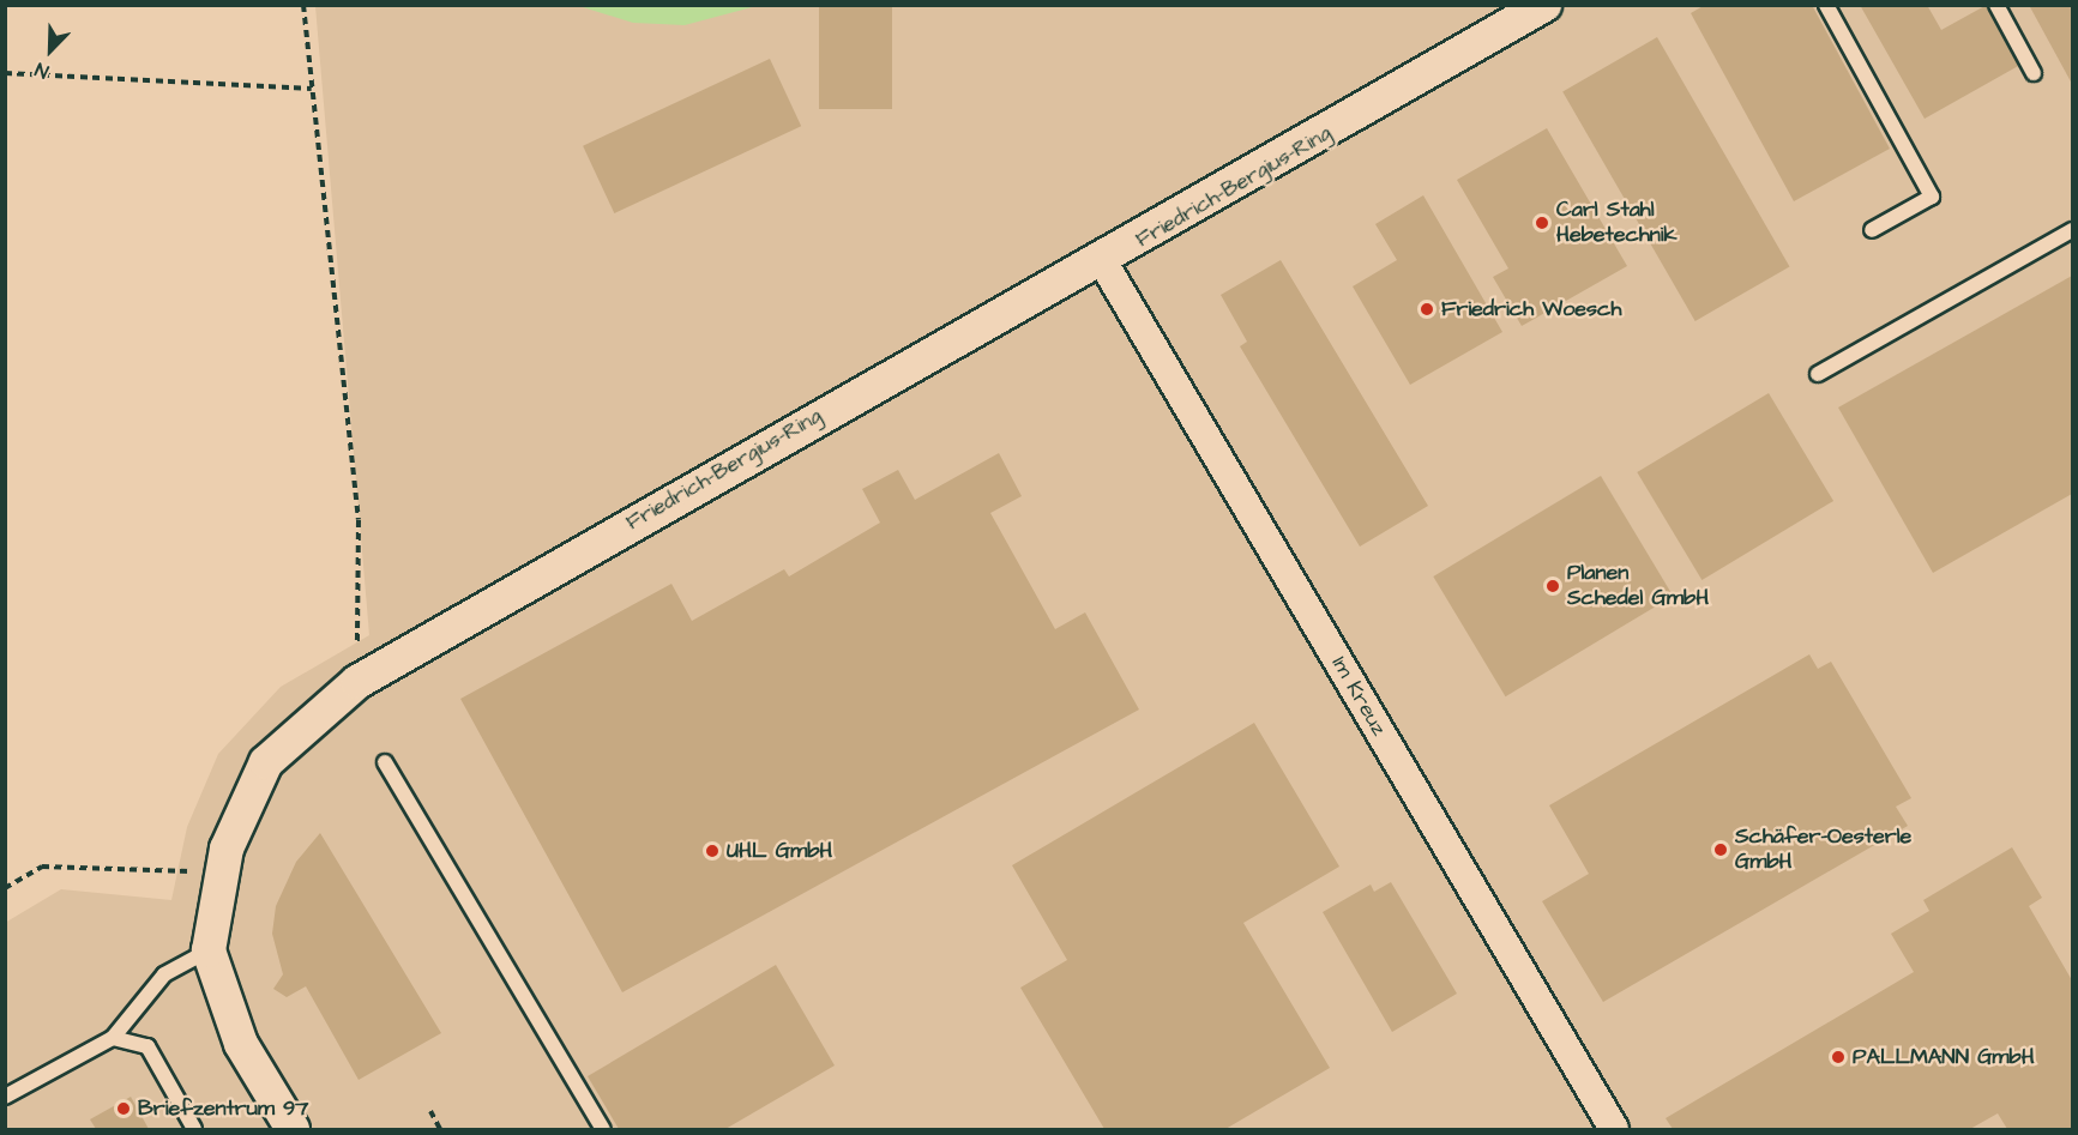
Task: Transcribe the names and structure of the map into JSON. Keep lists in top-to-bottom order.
{
  "streets": {
    "street": ["Friedrich-Bergius-Ring", "Im Kreuz"]
  },
  "crossings": [
    ["Friedrich-Bergius-Ring", "Im Kreuz"]
  ],
  "places": [
    "Carl Stahl Hebetechnik",
    "Friedrich Woesch",
    "Planen Schedel GmbH",
    "Schäfer-Oesterle GmbH",
    "UHL GmbH",
    "PALLMANN GmbH",
    "Briefzentrum 97"
  ],
  "north": "bottom left"
}
